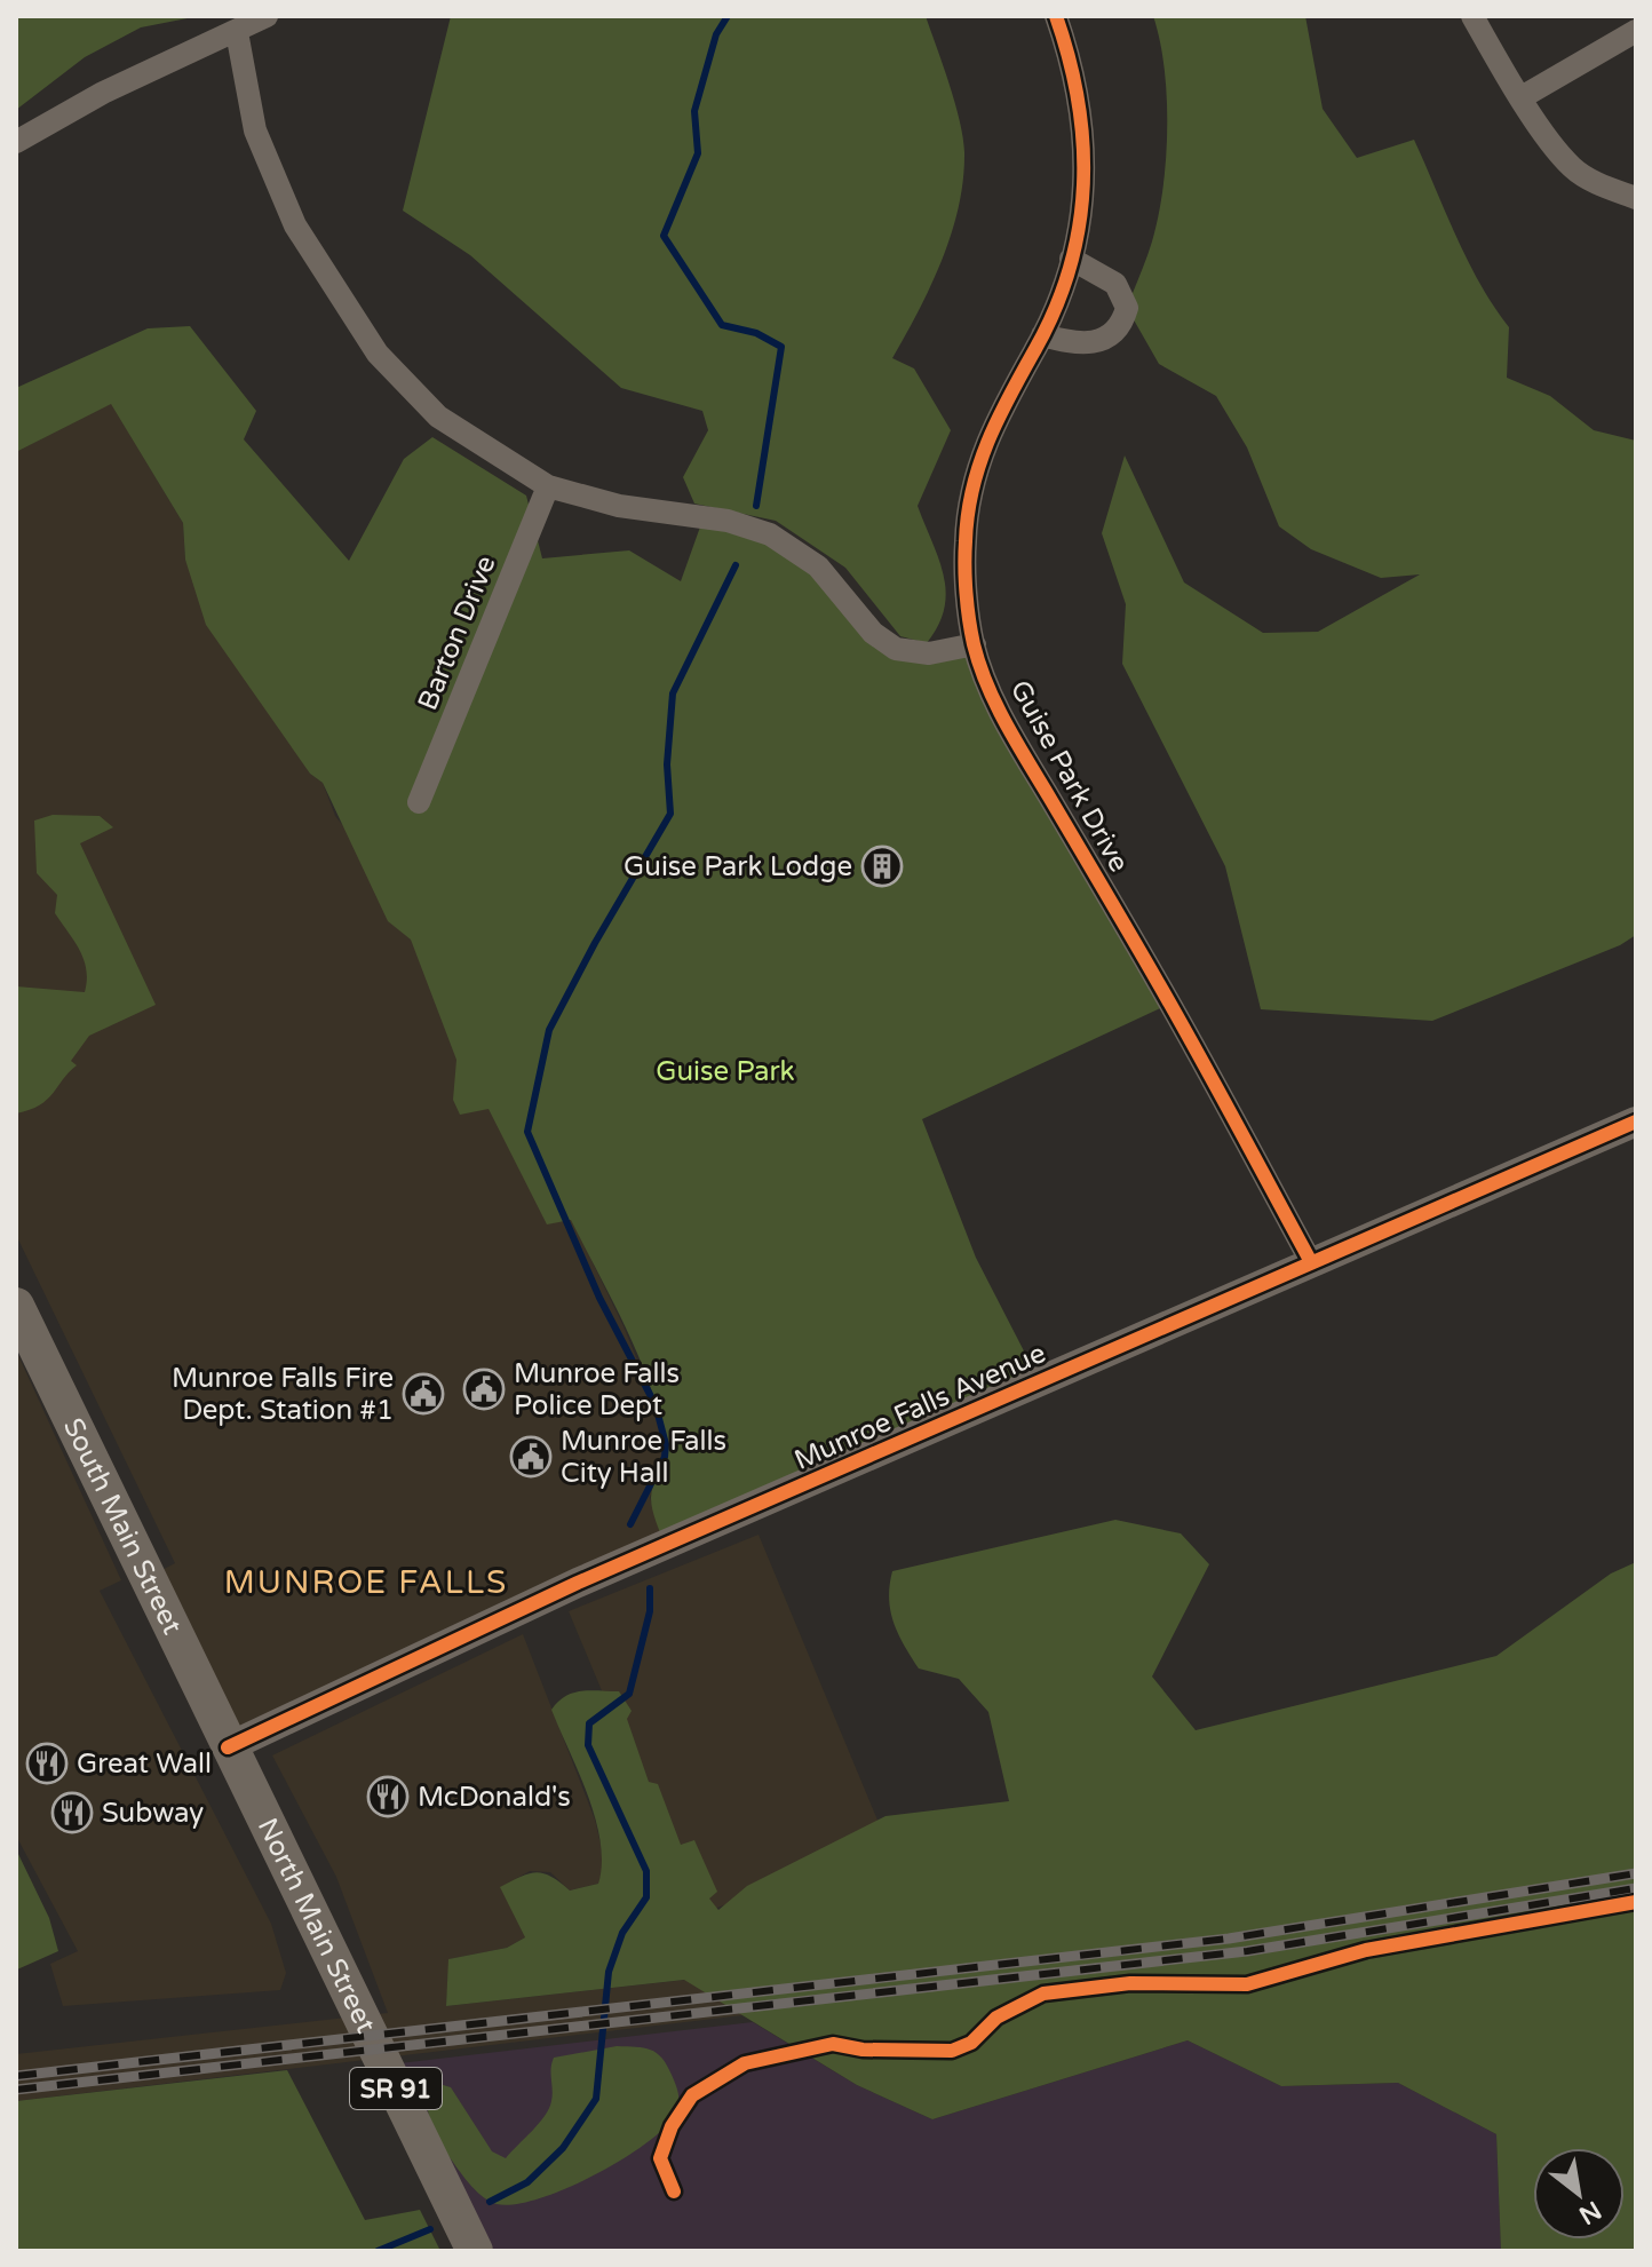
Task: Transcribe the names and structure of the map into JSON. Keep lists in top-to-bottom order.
{
  "streets": {
    "main road": ["South Main Street", "North Main Street", "SR 91"],
    "street": ["Barton Drive", "Guise Park Drive", "Munroe Falls Avenue"]
  },
  "crossings": [
    ["Guise Park Drive", "Munroe Falls Avenue"],
    ["Munroe Falls Avenue", "South Main Street"],
    ["Munroe Falls Avenue", "North Main Street"],
    ["South Main Street", "North Main Street"]
  ],
  "districts": ["MUNROE FALLS"],
  "parks": ["Guise Park"],
  "places": {
    "building": ["Guise Park Lodge"],
    "public building": ["Munroe Falls Police Dept", "Munroe Falls Fire Dept. Station #1", "Munroe Falls City Hall"],
    "restaurant": ["Great Wall", "McDonald's", "Subway"]
  },
  "north": "bottom right"
}
